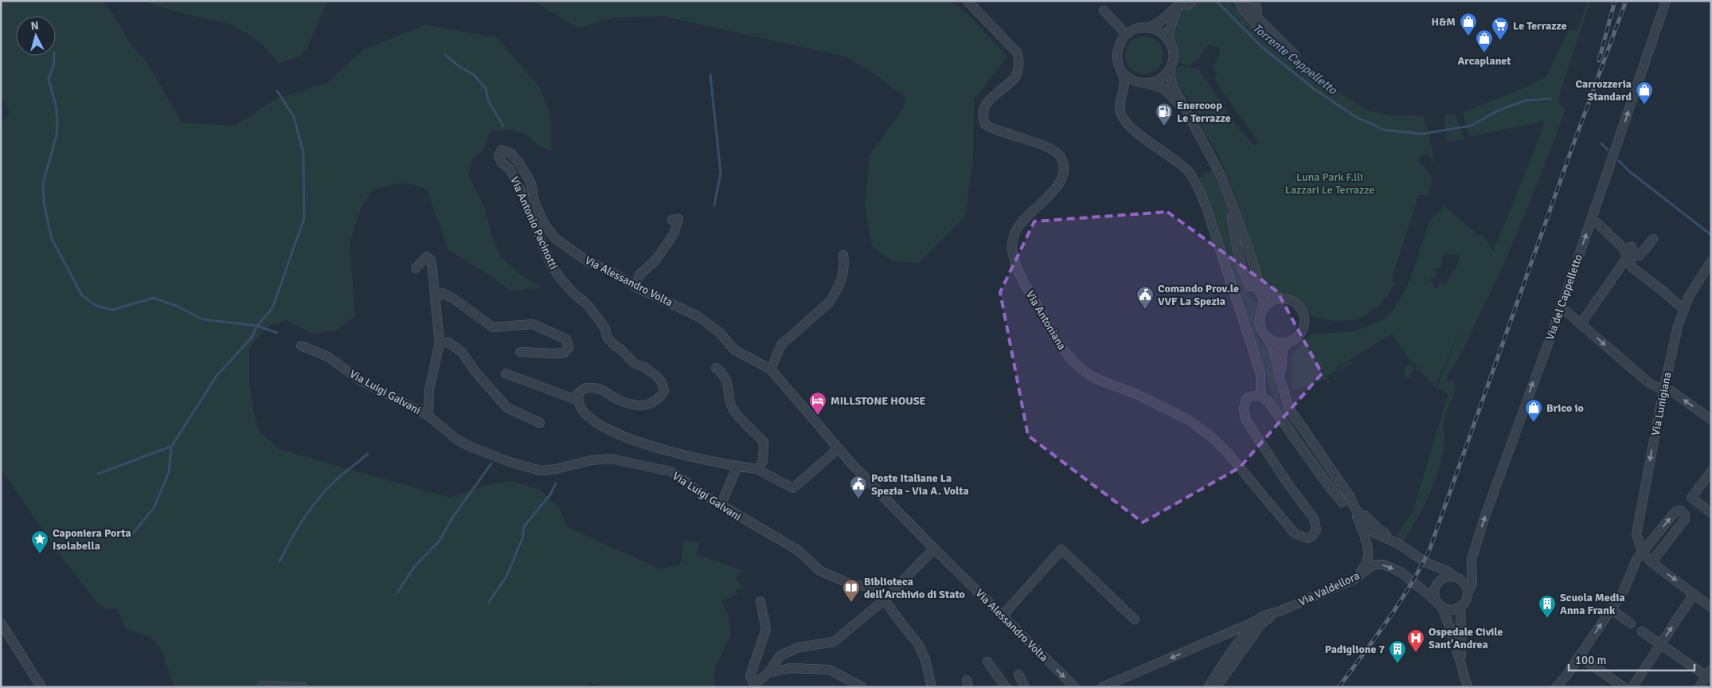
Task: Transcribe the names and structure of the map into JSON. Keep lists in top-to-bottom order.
{
  "streets": {
    "street": [
      "Via Antonio Pacinotti",
      "Via Alessandro Volta",
      "Via del Cappelletto",
      "Via Antoniana",
      "Via Luigi Galvani",
      "Via Lunigiana",
      "Via Valdellora"
    ]
  },
  "crossings": [
    ["Via Antonio Pacinotti", "Via Alessandro Volta"],
    ["Via del Cappelletto", "Via Valdellora"]
  ],
  "one_way": ["Via del Cappelletto", "Via Lunigiana"],
  "water": ["Torrente Cappelletto"],
  "parks": ["Luna Park F.lli Lazzari Le Terrazze"],
  "places": {
    "shop": [
      "H&M",
      "Arcaplanet",
      "Carrozzeria Standard",
      "Brico io"
    ],
    "supermarket": ["Le Terrazze"],
    "fuel station": ["Enercoop Le Terrazze"],
    "public building": ["Comando Prov.le VVF La Spezia", "Poste Italiane La Spezia - Via A. Volta"],
    "hotel": ["MILLSTONE HOUSE"],
    "place": ["Caponiera Porta Isolabella"],
    "library": ["Biblioteca dell'Archivio di Stato"],
    "building": ["Scuola Media Anna Frank", "Padiglione 7"],
    "hospital": ["Ospedale Civile Sant'Andrea"]
  },
  "scale_bar": "100 m",
  "north": "top"
}
